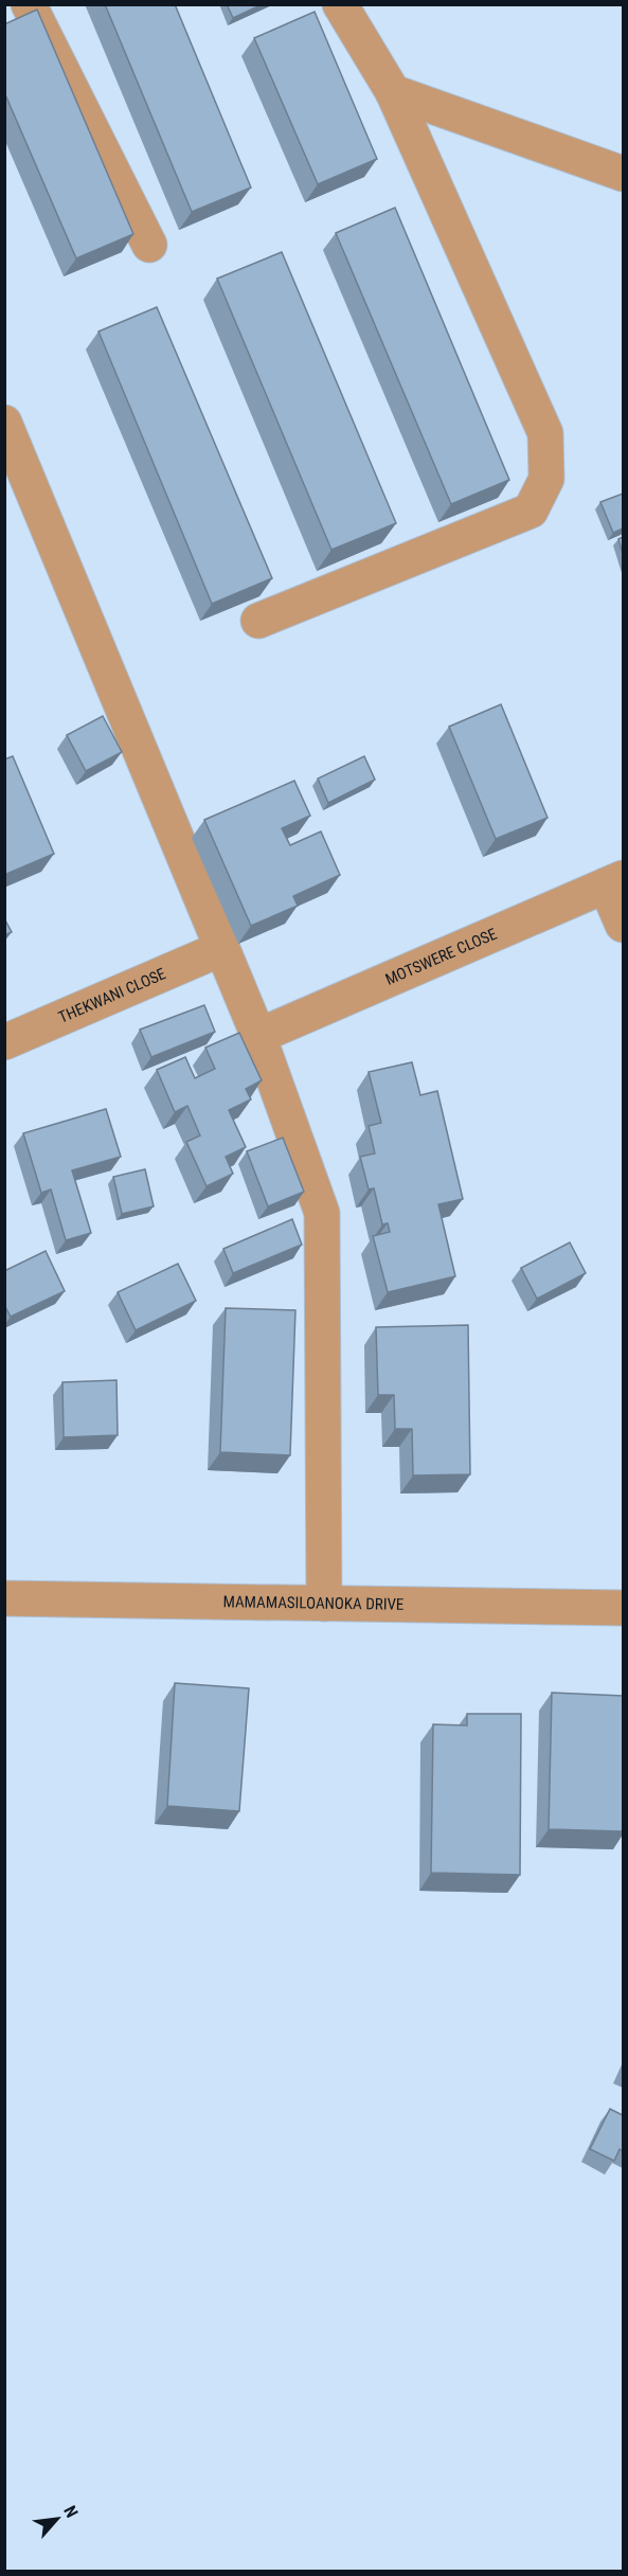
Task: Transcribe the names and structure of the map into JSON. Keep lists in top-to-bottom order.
{
  "streets": {
    "street": ["MOTSWERE CLOSE", "THEKWANI CLOSE", "MAMAMASILOANOKA DRIVE"]
  },
  "north": "top right"
}
